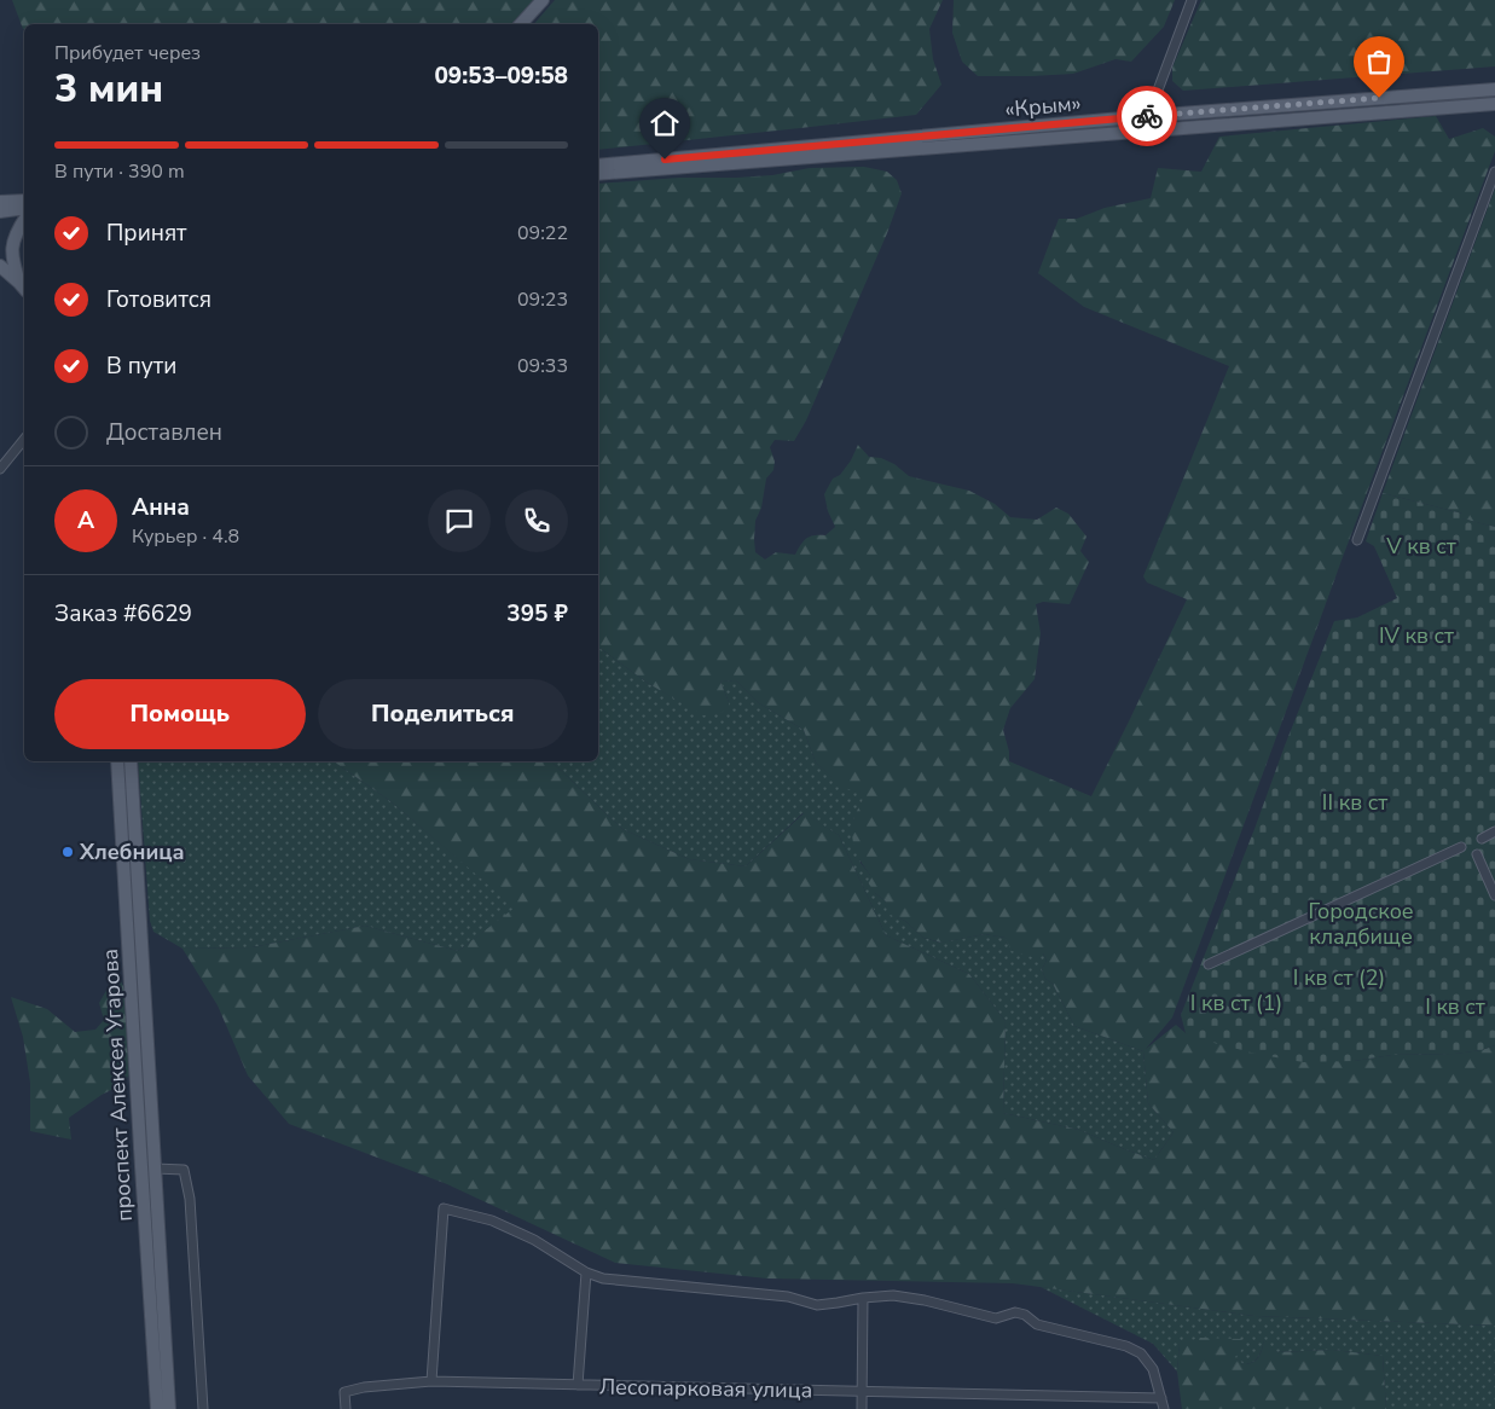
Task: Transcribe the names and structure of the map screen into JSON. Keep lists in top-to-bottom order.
{
  "streets": {
    "main road": ["«Крым»", "проспект Алексея Угарова"],
    "street": ["Лесопарковая улица"]
  },
  "parks": [
    "V кв ст",
    "IV кв ст",
    "II кв ст",
    "Городское кладбище",
    "I кв ст (2)",
    "I кв ст (1)",
    "I кв ст"
  ],
  "places": ["Хлебница"],
  "page": {
    "heading": ["3 мин", "Прибудет через", "09:53–09:58"],
    "panel": [
      "Анна",
      "Курьер · 4.8",
      "Заказ #6629",
      "395 ₽"
    ],
    "bar": "В пути · 390 m",
    "list": [
      ["Принят", "09:22"],
      ["Готовится", "09:23"],
      ["В пути", "09:33"],
      "Доставлен"
    ],
    "round": "А",
    "buttons": ["Помощь", "Поделиться"]
  }
}
